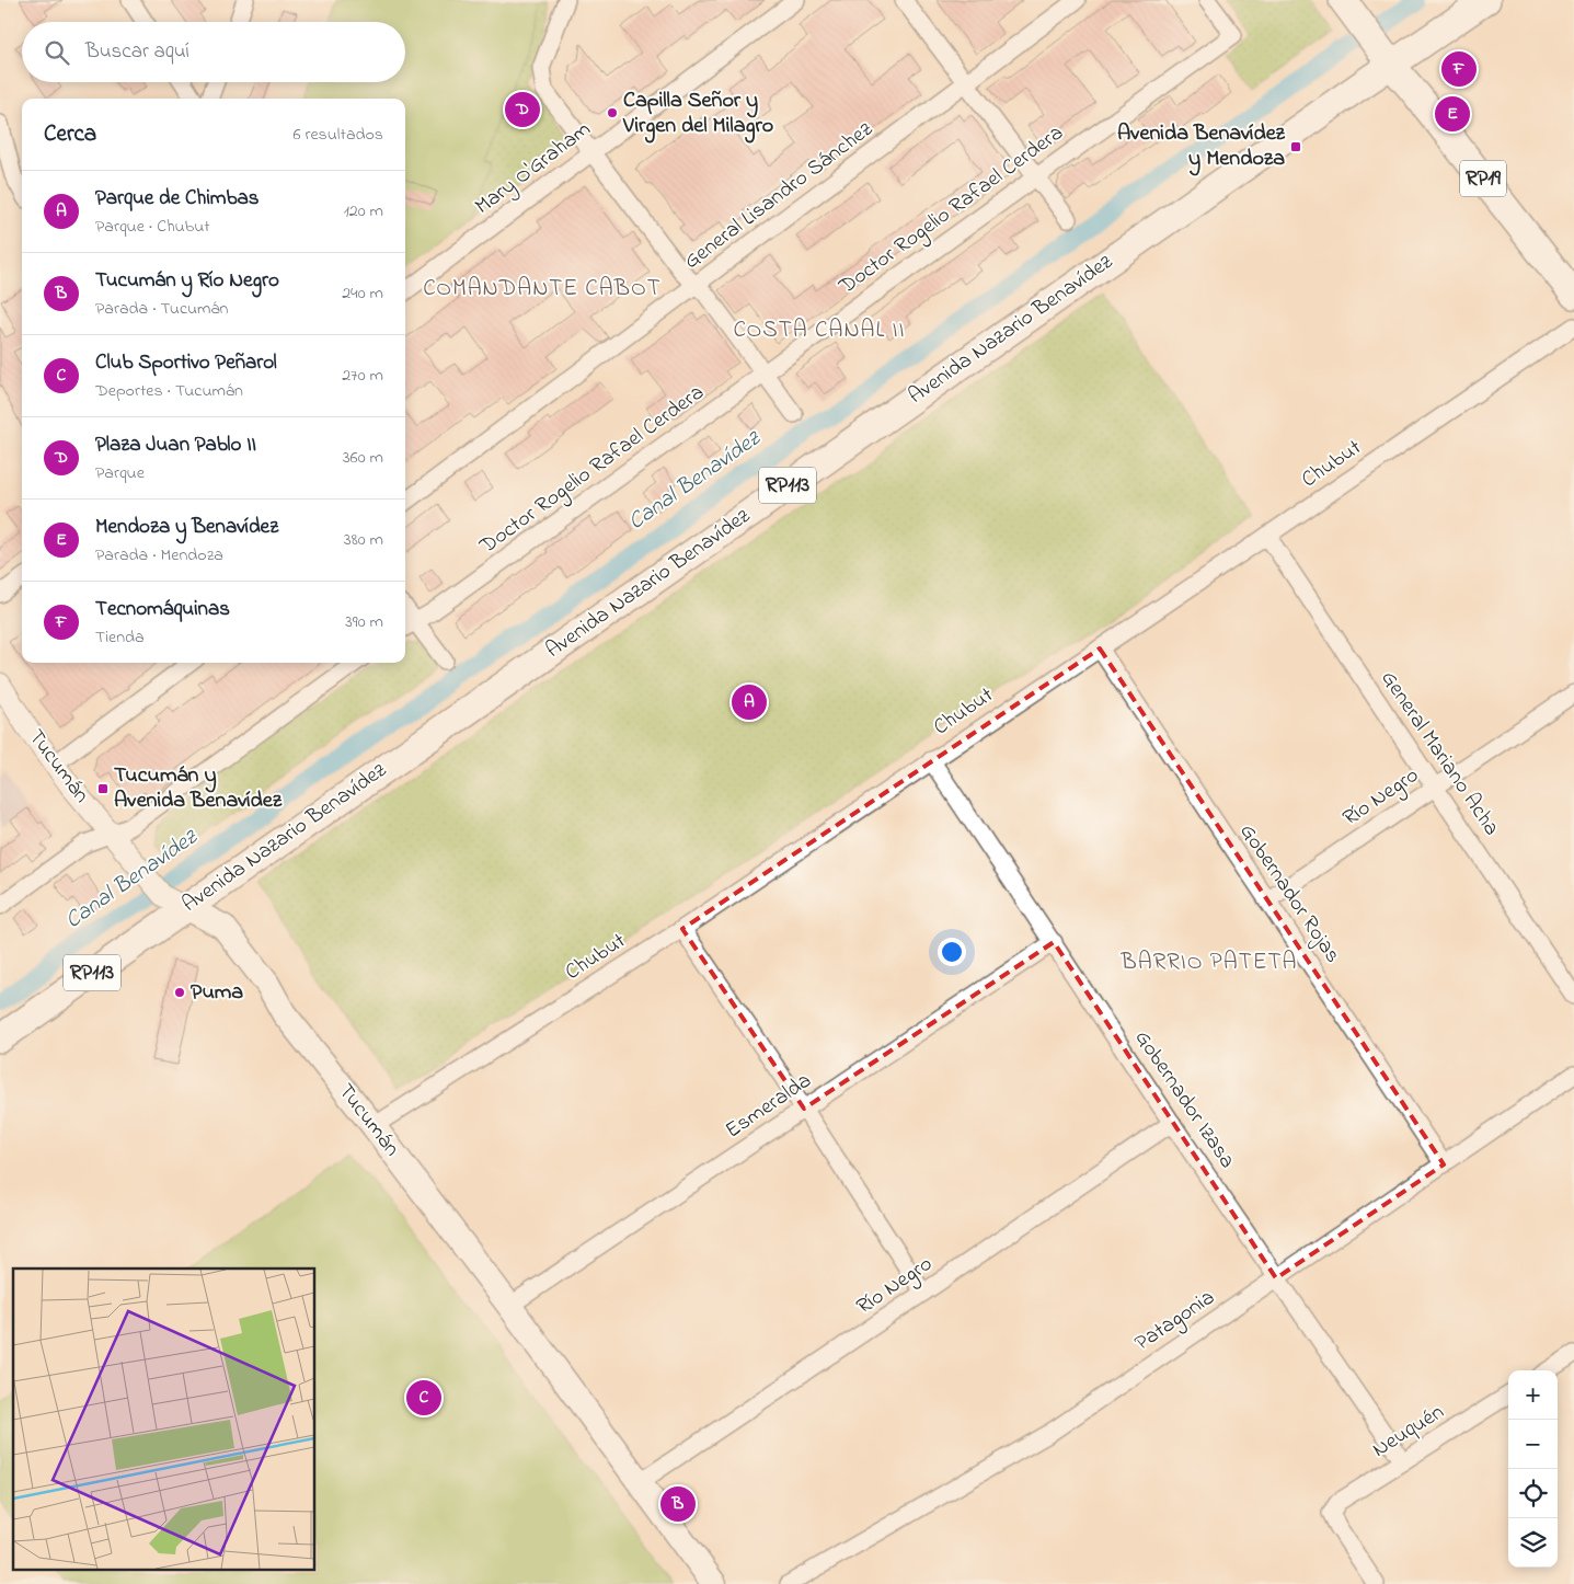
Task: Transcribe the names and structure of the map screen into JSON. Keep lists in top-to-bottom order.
{
  "streets": {
    "main road": [
      "RP19",
      "Avenida Nazario Benavídez",
      "RP113",
      "Tucumán"
    ],
    "street": [
      "Mary O'Graham",
      "General Lisandro Sánchez",
      "Doctor Rogelio Rafael Cerdera",
      "Chubut",
      "General Mariano Acha",
      "Río Negro",
      "Gobernador Rojas",
      "Gobernador Izasa",
      "Esmeralda",
      "Patagonia",
      "Neuquén"
    ]
  },
  "crossings": [
    ["RP19", "Avenida Nazario Benavídez"],
    ["Avenida Nazario Benavídez", "Tucumán"],
    ["Chubut", "General Mariano Acha"],
    ["Chubut", "Tucumán"],
    ["Chubut", "Gobernador Rojas"],
    ["Chubut", "Gobernador Izasa"],
    ["General Mariano Acha", "Río Negro"],
    ["Tucumán", "Río Negro"],
    ["Tucumán", "Esmeralda"],
    ["Río Negro", "Gobernador Rojas"],
    ["Río Negro", "Gobernador Izasa"],
    ["Gobernador Rojas", "Patagonia"],
    ["Gobernador Izasa", "Esmeralda"],
    ["Gobernador Izasa", "Patagonia"],
    ["Gobernador Izasa", "Neuquén"]
  ],
  "districts": ["COMANDANTE CABOT", "COSTA CANAL II", "BARRIO PATETA"],
  "water": ["Canal Benavídez"],
  "places": {
    "other": ["Capilla Señor y Virgen del Milagro", "Puma"],
    "transit": ["Avenida Benavídez y Mendoza", "Tucumán y Avenida Benavídez"]
  },
  "page": {
    "search": "Buscar aquí",
    "pins": [
      "F",
      "D",
      "E",
      "A",
      "C",
      "B"
    ],
    "heading": ["Cerca", "6 resultados"],
    "list": [
      {
        "mark": "A",
        "name": "Parque de Chimbas",
        "note": "Parque · Chubut",
        "value": "120 m"
      },
      {
        "mark": "B",
        "name": "Tucumán y Río Negro",
        "note": "Parada · Tucumán",
        "value": "240 m"
      },
      {
        "mark": "C",
        "name": "Club Sportivo Peñarol",
        "note": "Deportes · Tucumán",
        "value": "270 m"
      },
      {
        "mark": "D",
        "name": "Plaza Juan Pablo II",
        "note": "Parque",
        "value": "360 m"
      },
      {
        "mark": "E",
        "name": "Mendoza y Benavídez",
        "note": "Parada · Mendoza",
        "value": "380 m"
      },
      {
        "mark": "F",
        "name": "Tecnomáquinas",
        "note": "Tienda",
        "value": "390 m"
      }
    ],
    "map_buttons": ["+", "−"]
  }
}
